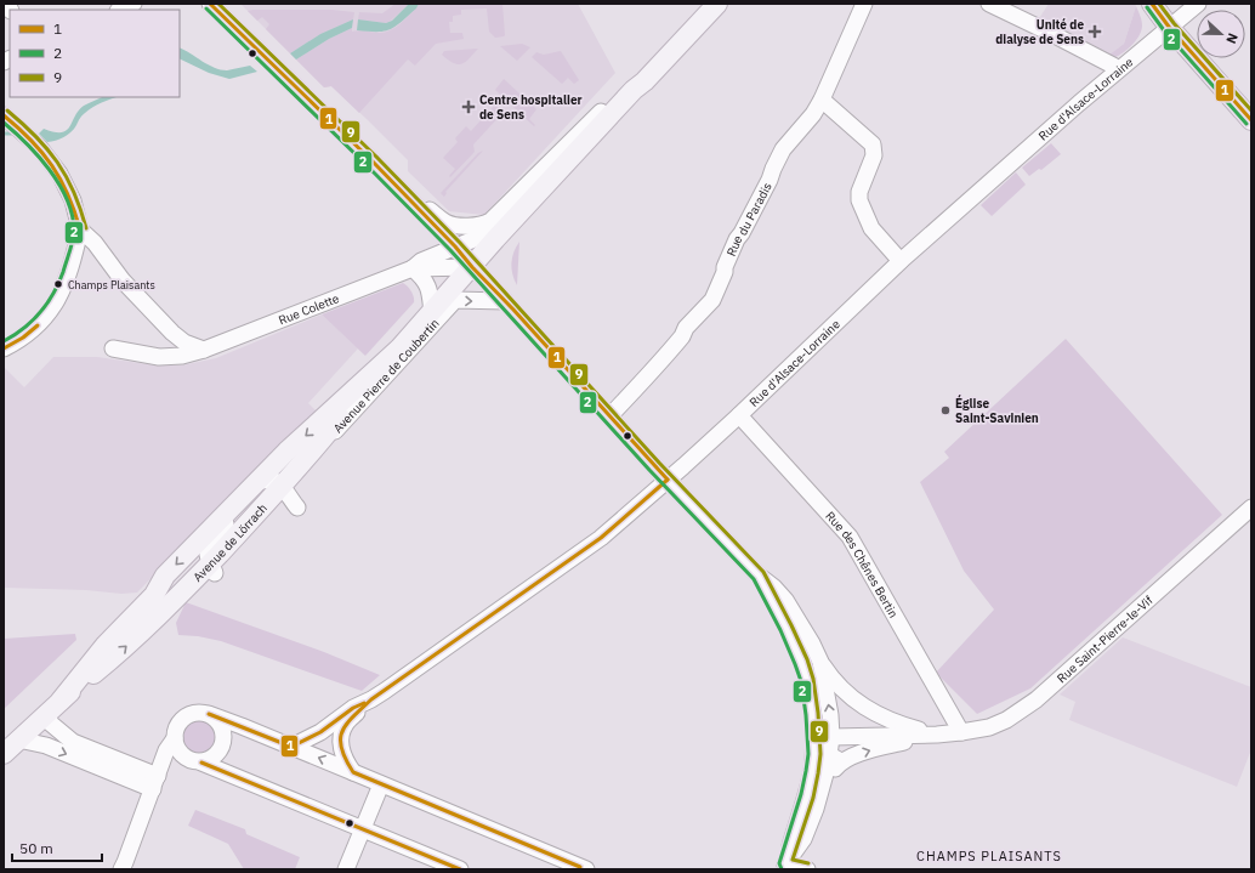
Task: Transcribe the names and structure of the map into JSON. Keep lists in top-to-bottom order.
{
  "streets": {
    "main road": ["Avenue de Lörrach"],
    "street": [
      "Rue d'Alsace-Lorraine",
      "Rue du Paradis",
      "Rue Colette",
      "Avenue Pierre de Coubertin",
      "Rue des Chênes Bertin",
      "Rue Saint-Pierre-le-Vif"
    ]
  },
  "crossings": [
    ["Rue d'Alsace-Lorraine", "Rue des Chênes Bertin"],
    ["Rue Colette", "Avenue de Lörrach"],
    ["Avenue Pierre de Coubertin", "Avenue de Lörrach"],
    ["Rue des Chênes Bertin", "Rue Saint-Pierre-le-Vif"]
  ],
  "one_way": ["Avenue Pierre de Coubertin"],
  "districts": ["CHAMPS PLAISANTS"],
  "places": {
    "health": ["Unité de dialyse de Sens", "Centre hospitalier de Sens"],
    "other": ["Champs Plaisants", "Église Saint-Savinien"]
  },
  "lines": ["transit line 1", "transit line 9", "transit line 2"],
  "legend": ["1", "2", "9"],
  "scale_bar": "50 m",
  "north": "right"
}
